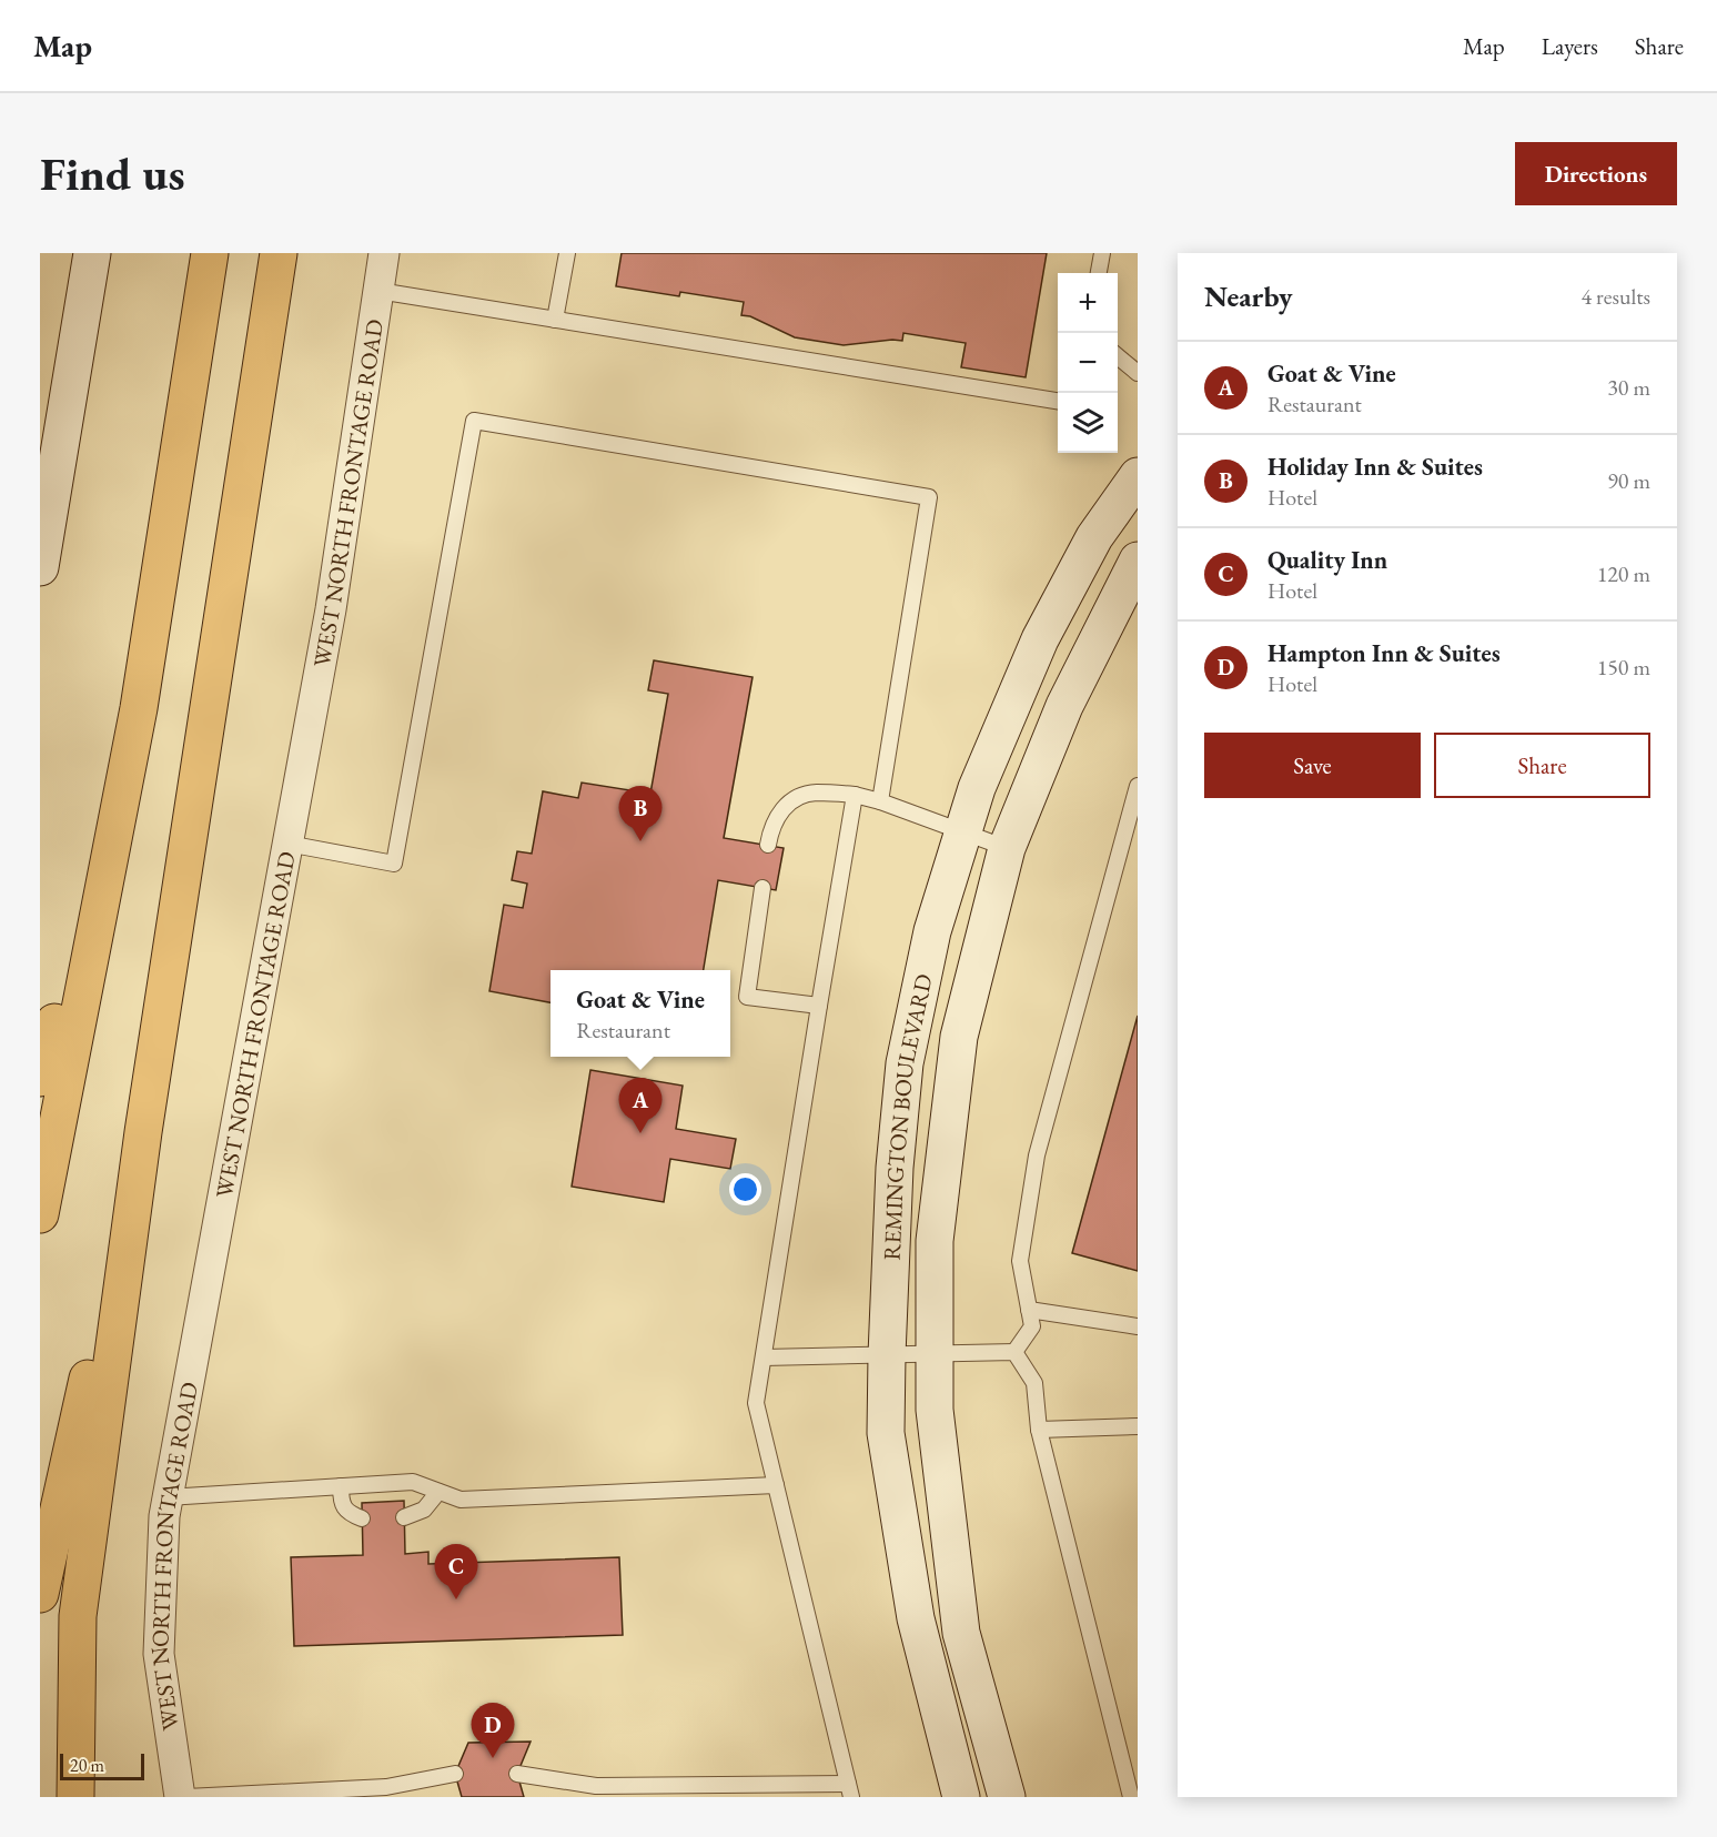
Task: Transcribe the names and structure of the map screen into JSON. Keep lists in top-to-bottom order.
{
  "streets": {
    "street": ["WEST NORTH FRONTAGE ROAD", "REMINGTON BOULEVARD"]
  },
  "scale_bar": "20 m",
  "page": {
    "header": "Map",
    "nav": ["Map", "Layers", "Share"],
    "buttons": [
      "Directions",
      ["Save", "Share"]
    ],
    "title": "Find us",
    "heading": ["Nearby", "4 results"],
    "map_buttons": ["+", "−"],
    "list": [
      {
        "mark": "A",
        "name": "Goat & Vine",
        "note": "Restaurant",
        "value": "30 m"
      },
      {
        "mark": "B",
        "name": "Holiday Inn & Suites",
        "note": "Hotel",
        "value": "90 m"
      },
      {
        "mark": "C",
        "name": "Quality Inn",
        "note": "Hotel",
        "value": "120 m"
      },
      {
        "mark": "D",
        "name": "Hampton Inn & Suites",
        "note": "Hotel",
        "value": "150 m"
      }
    ],
    "pins": [
      "B",
      "A",
      "C",
      "D"
    ],
    "popup": ["Goat & Vine", "Restaurant"],
    "scale": "20 m"
  }
}
